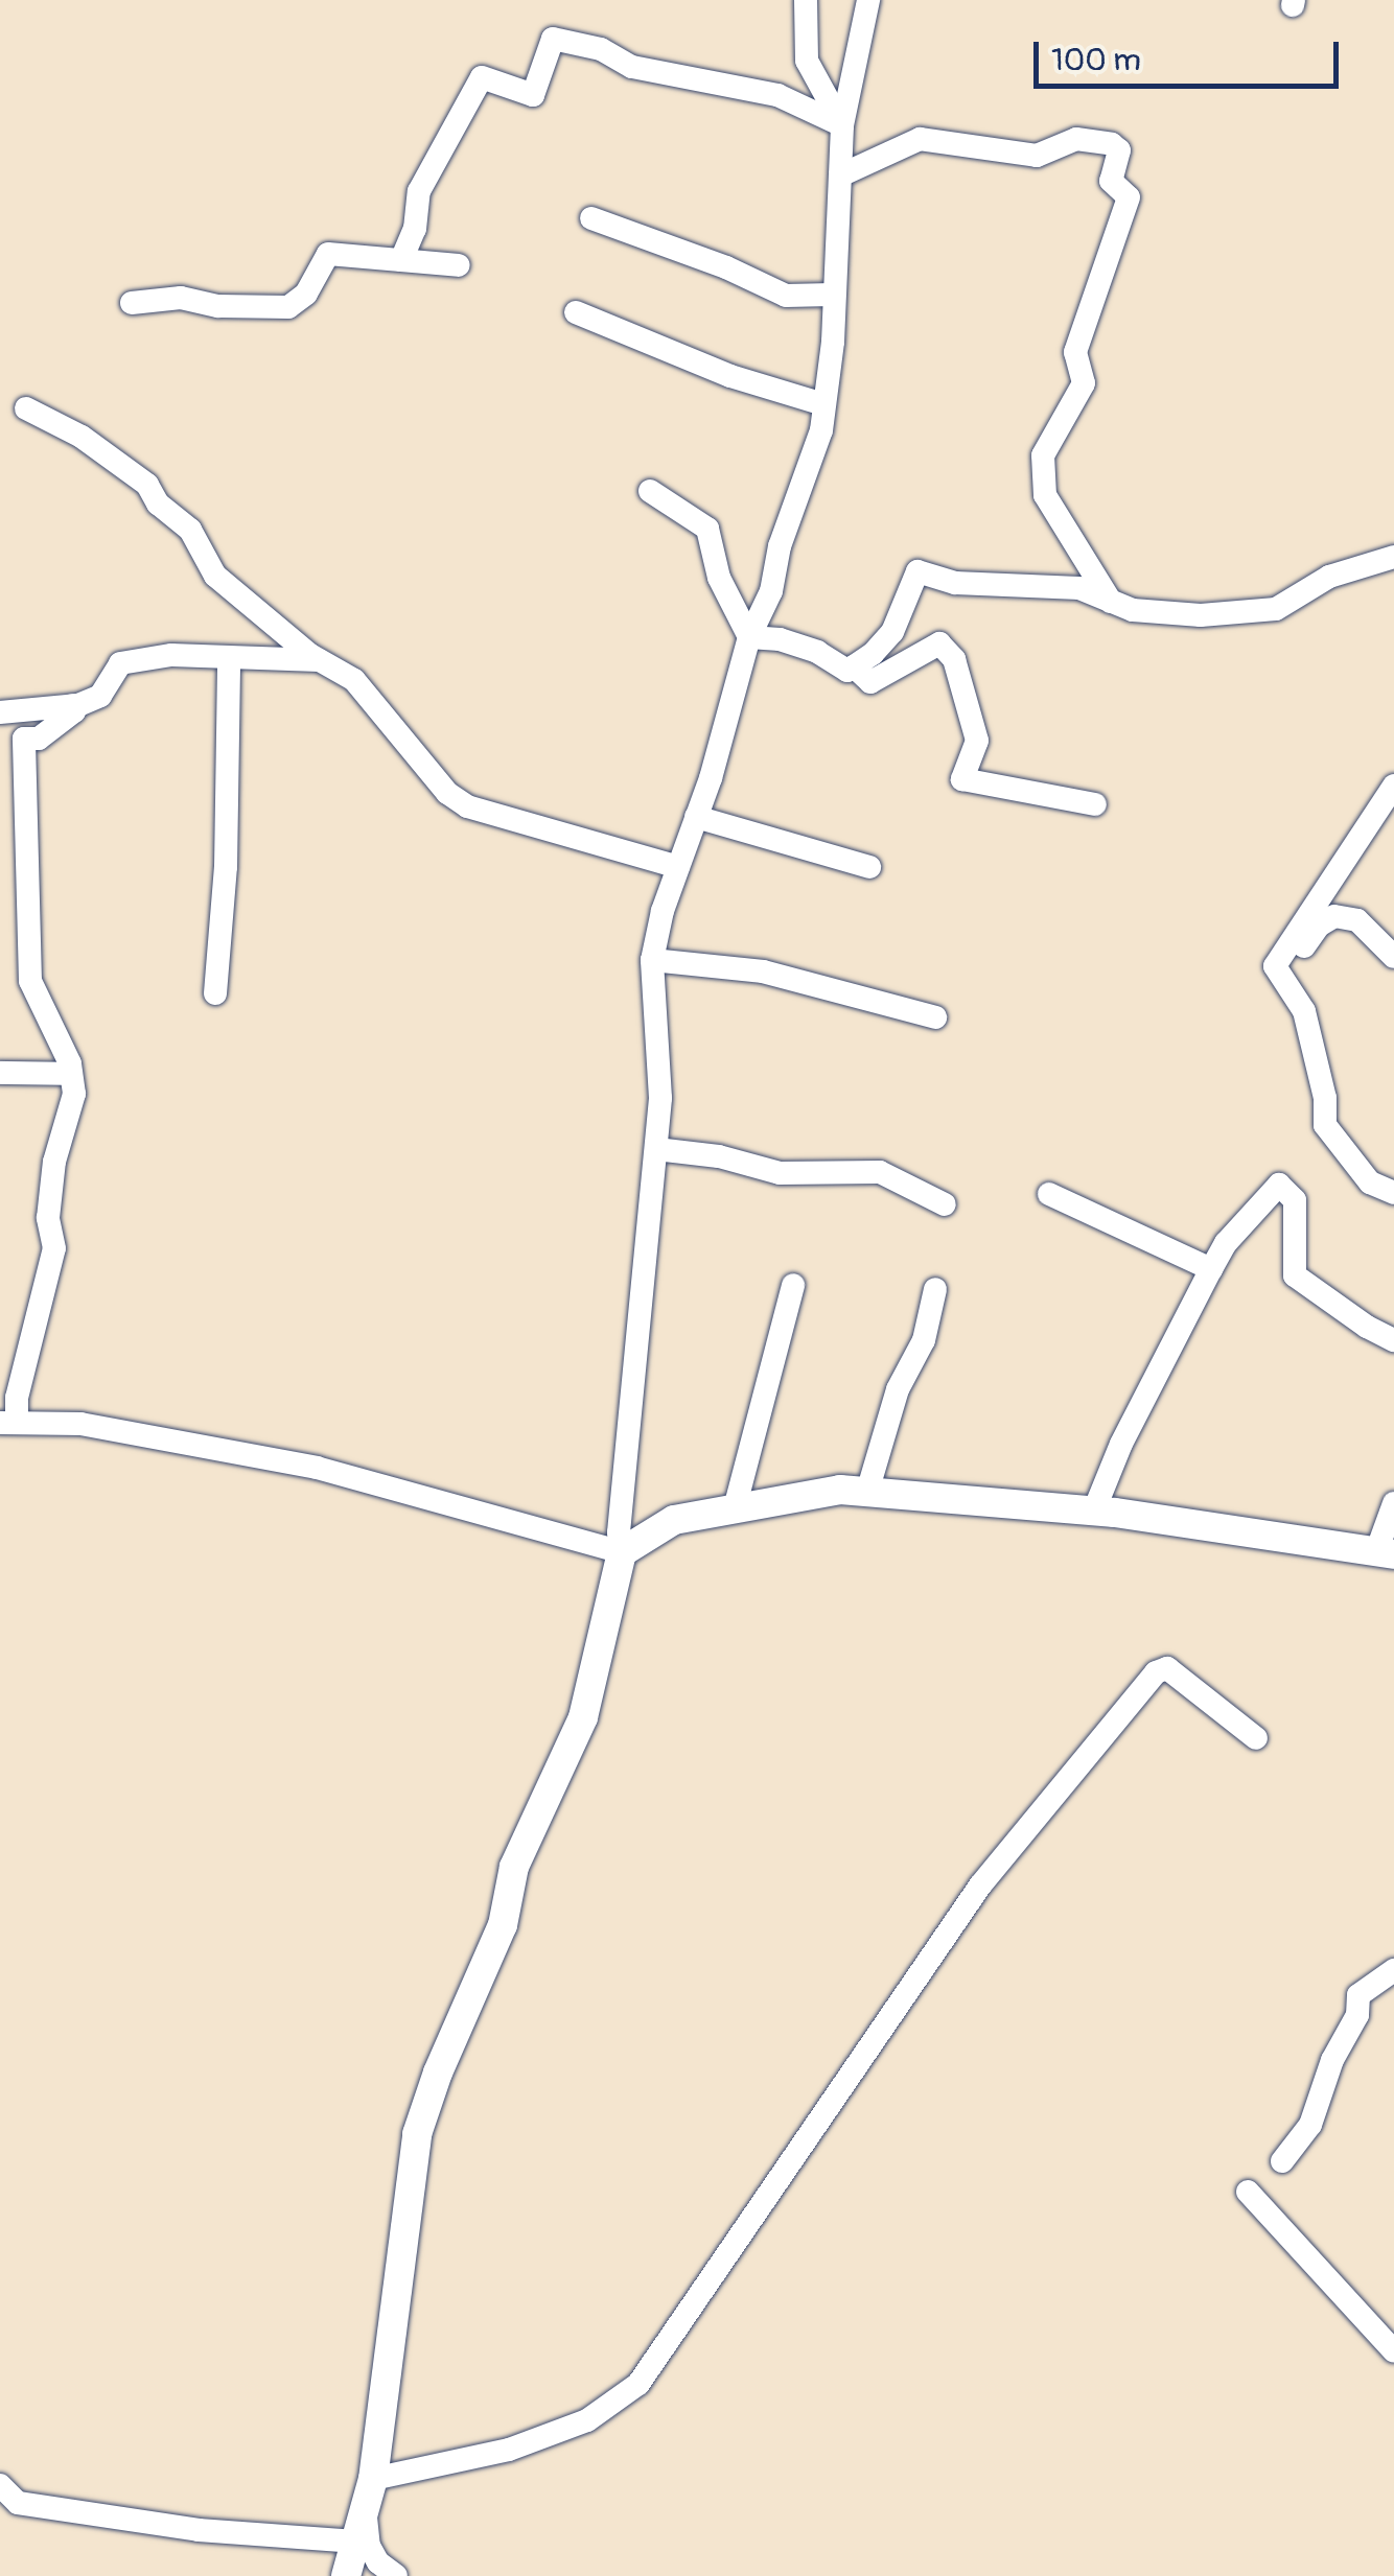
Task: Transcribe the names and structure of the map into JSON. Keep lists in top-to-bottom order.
{
  "scale_bar": "100 m"
}
